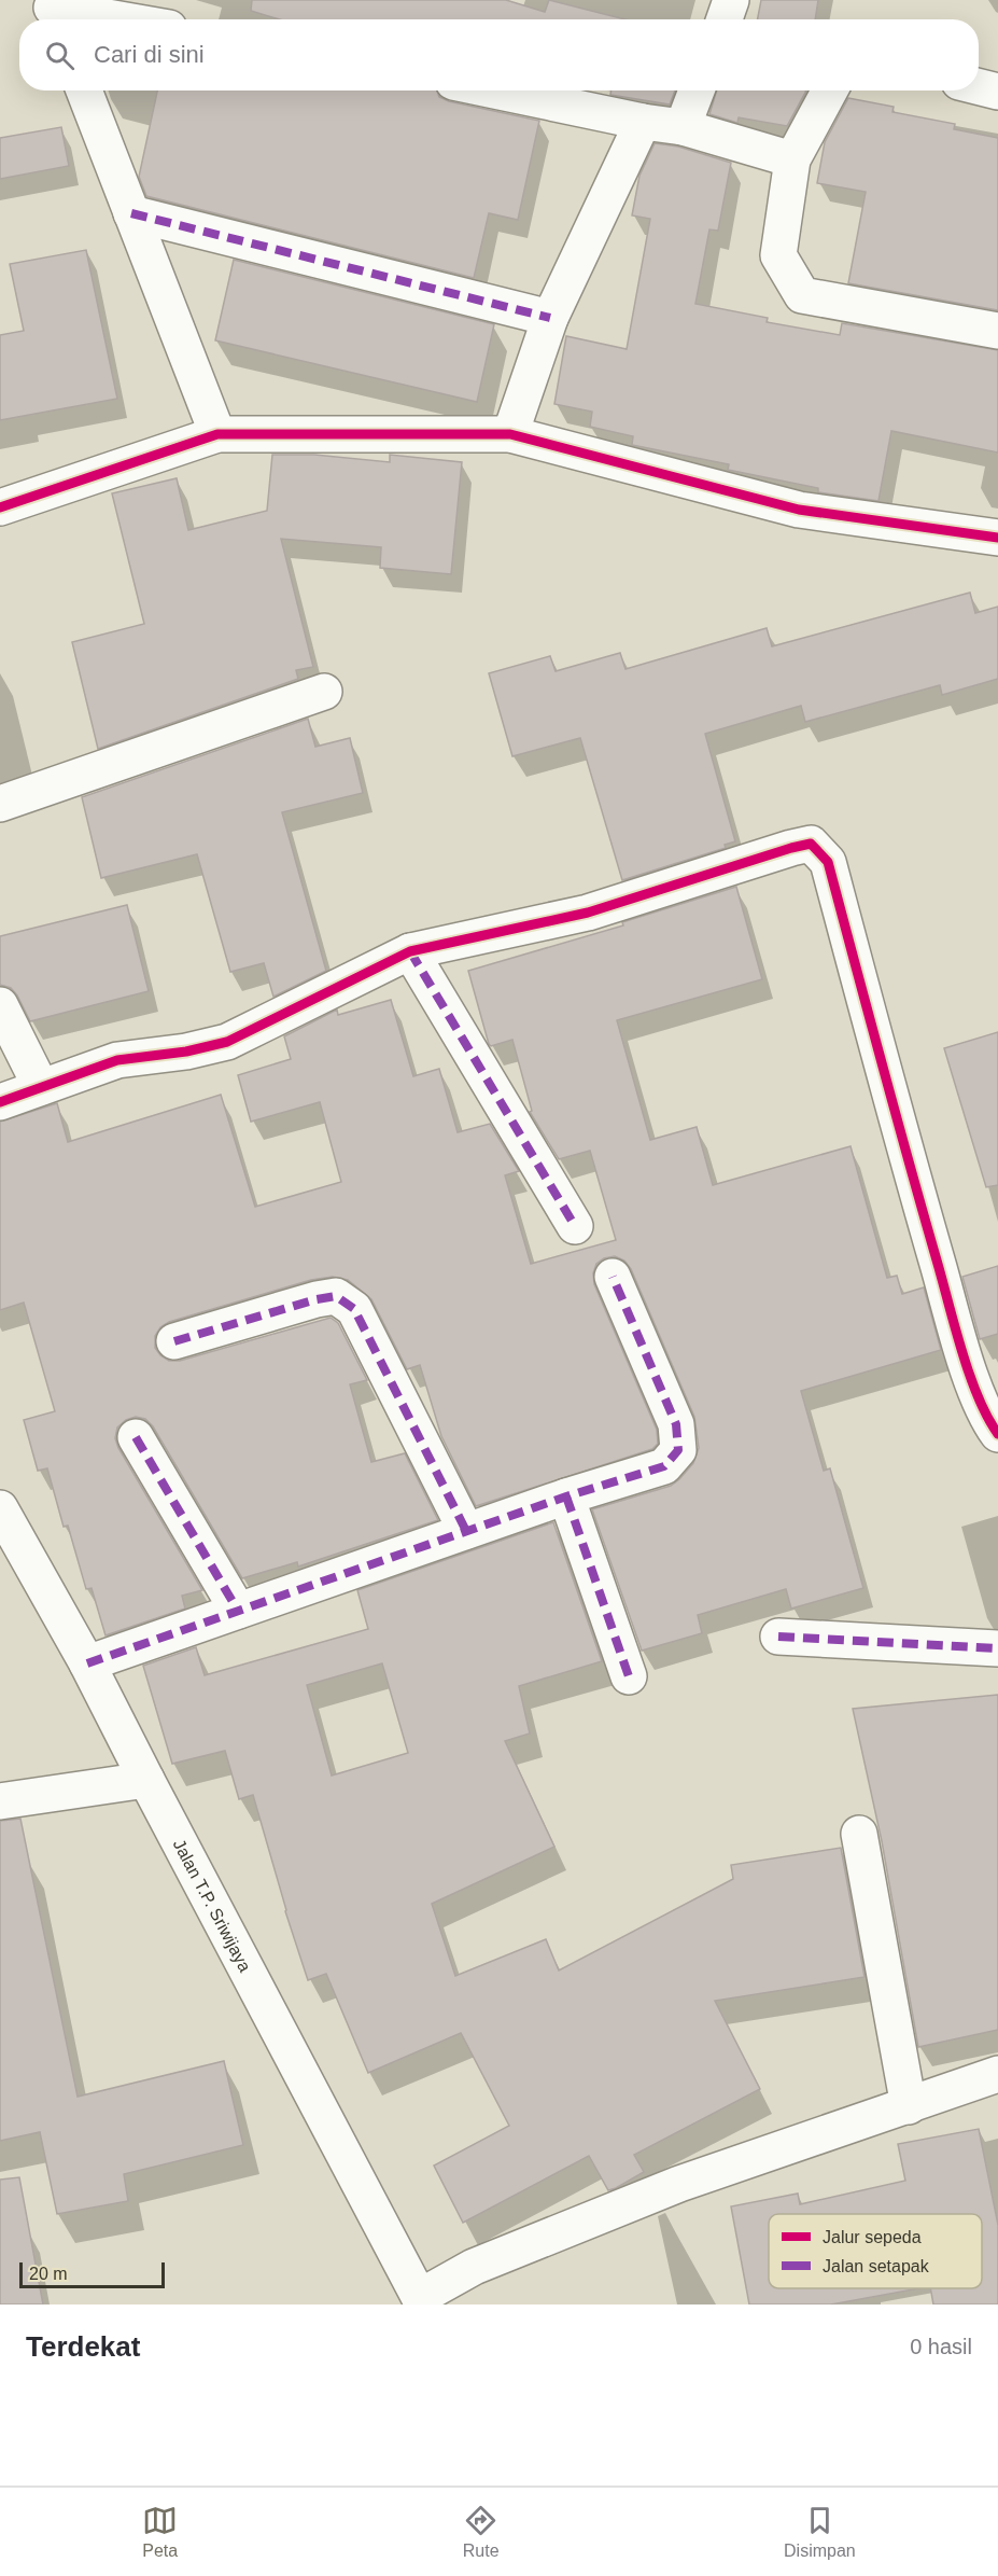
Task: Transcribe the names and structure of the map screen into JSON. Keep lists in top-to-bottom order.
{
  "streets": {
    "street": ["Jalan T.P. Sriwijaya"]
  },
  "legend": ["Jalur sepeda", "Jalan setapak"],
  "scale_bar": "20 m",
  "page": {
    "search": "Cari di sini",
    "scale": "20 m",
    "heading": ["Terdekat", "0 hasil"],
    "nav": ["Peta", "Rute", "Disimpan"]
  }
}
